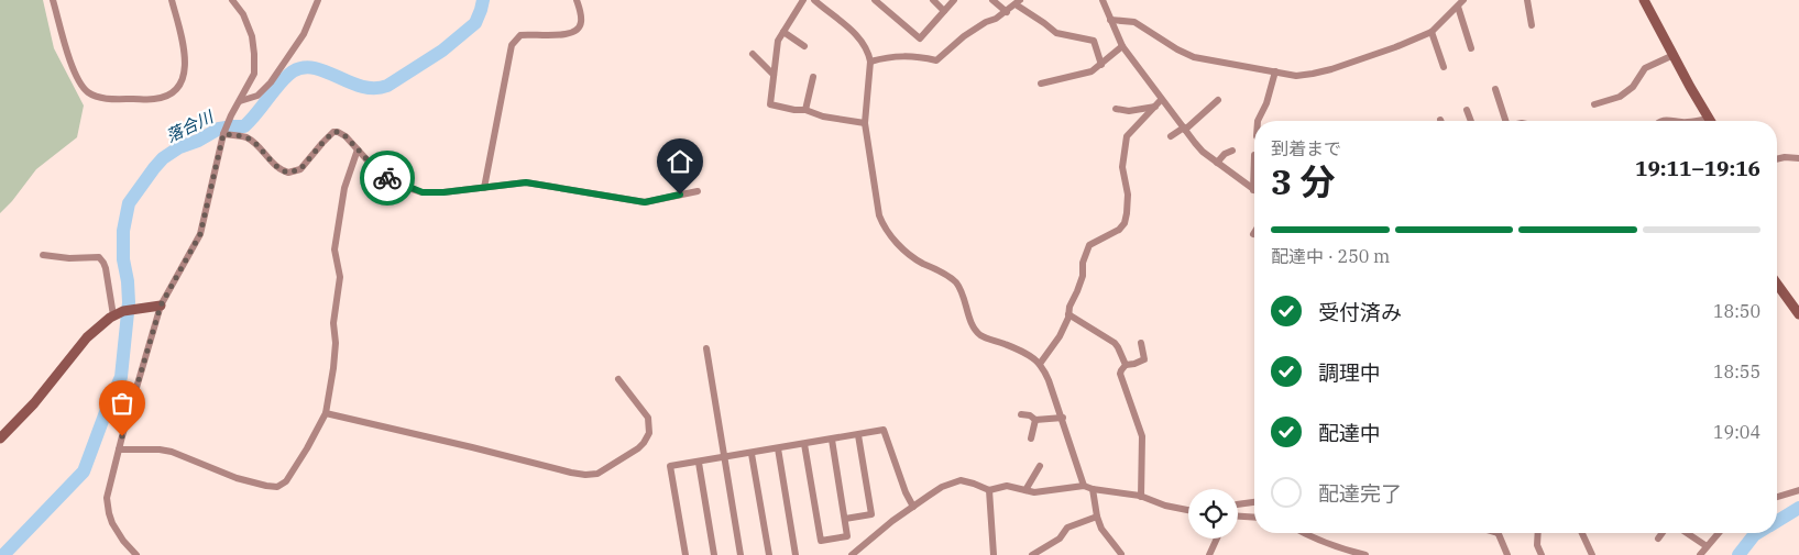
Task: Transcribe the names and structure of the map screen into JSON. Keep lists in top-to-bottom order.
{
  "water": ["落合川"],
  "page": {
    "heading": ["3 分", "到着まで", "19:11–19:16"],
    "bar": "配達中 · 250 m",
    "list": [
      ["受付済み", "18:50"],
      ["調理中", "18:55"],
      ["配達中", "19:04"],
      "配達完了"
    ]
  }
}
